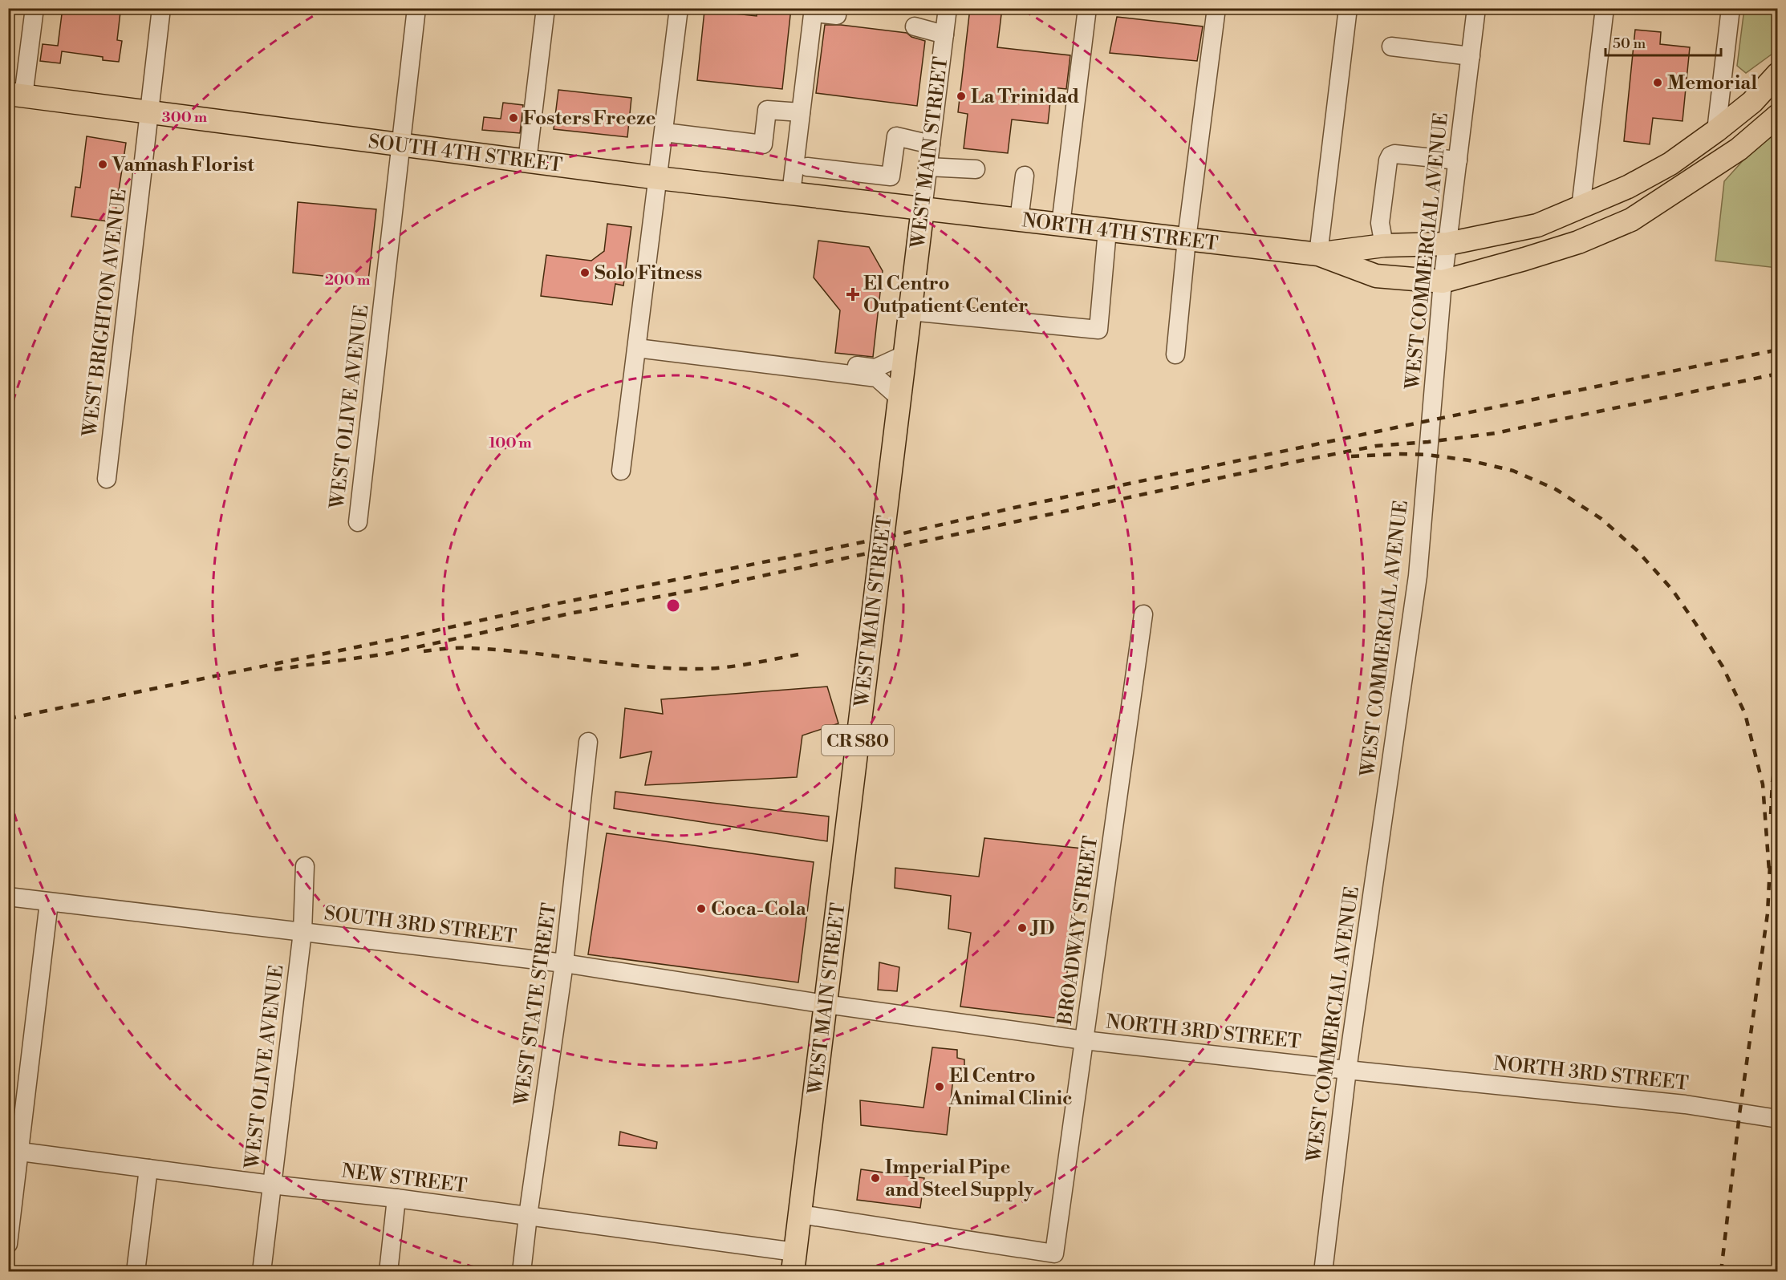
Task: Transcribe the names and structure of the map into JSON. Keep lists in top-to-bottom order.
{
  "streets": {
    "main road": [
      "WEST MAIN STREET",
      "SOUTH 4TH STREET",
      "NORTH 4TH STREET",
      "CR S80"
    ],
    "street": [
      "WEST COMMERCIAL AVENUE",
      "WEST BRIGHTON AVENUE",
      "WEST OLIVE AVENUE",
      "SOUTH 3RD STREET",
      "BROADWAY STREET",
      "WEST STATE STREET",
      "NORTH 3RD STREET",
      "NEW STREET"
    ]
  },
  "crossings": [
    ["WEST MAIN STREET", "SOUTH 4TH STREET"],
    ["WEST MAIN STREET", "NORTH 4TH STREET"],
    ["WEST MAIN STREET", "SOUTH 3RD STREET"],
    ["WEST MAIN STREET", "BROADWAY STREET"],
    ["WEST MAIN STREET", "NORTH 3RD STREET"],
    ["WEST MAIN STREET", "NEW STREET"],
    ["SOUTH 4TH STREET", "NORTH 4TH STREET"],
    ["SOUTH 4TH STREET", "WEST BRIGHTON AVENUE"],
    ["SOUTH 4TH STREET", "WEST OLIVE AVENUE"],
    ["NORTH 4TH STREET", "WEST COMMERCIAL AVENUE"],
    ["WEST COMMERCIAL AVENUE", "NORTH 3RD STREET"],
    ["WEST OLIVE AVENUE", "SOUTH 3RD STREET"],
    ["WEST OLIVE AVENUE", "NEW STREET"],
    ["SOUTH 3RD STREET", "WEST STATE STREET"],
    ["SOUTH 3RD STREET", "NORTH 3RD STREET"],
    ["BROADWAY STREET", "NORTH 3RD STREET"],
    ["WEST STATE STREET", "NEW STREET"]
  ],
  "places": {
    "other": [
      "Memorial",
      "La Trinidad",
      "Fosters Freeze",
      "Vannash Florist",
      "Solo Fitness",
      "Coca-Cola",
      "JD",
      "El Centro Animal Clinic",
      "Imperial Pipe and Steel Supply"
    ],
    "health": ["El Centro Outpatient Center"]
  },
  "scale_bar": "50 m",
  "rings": ["300 m", "200 m", "100 m"]
}
